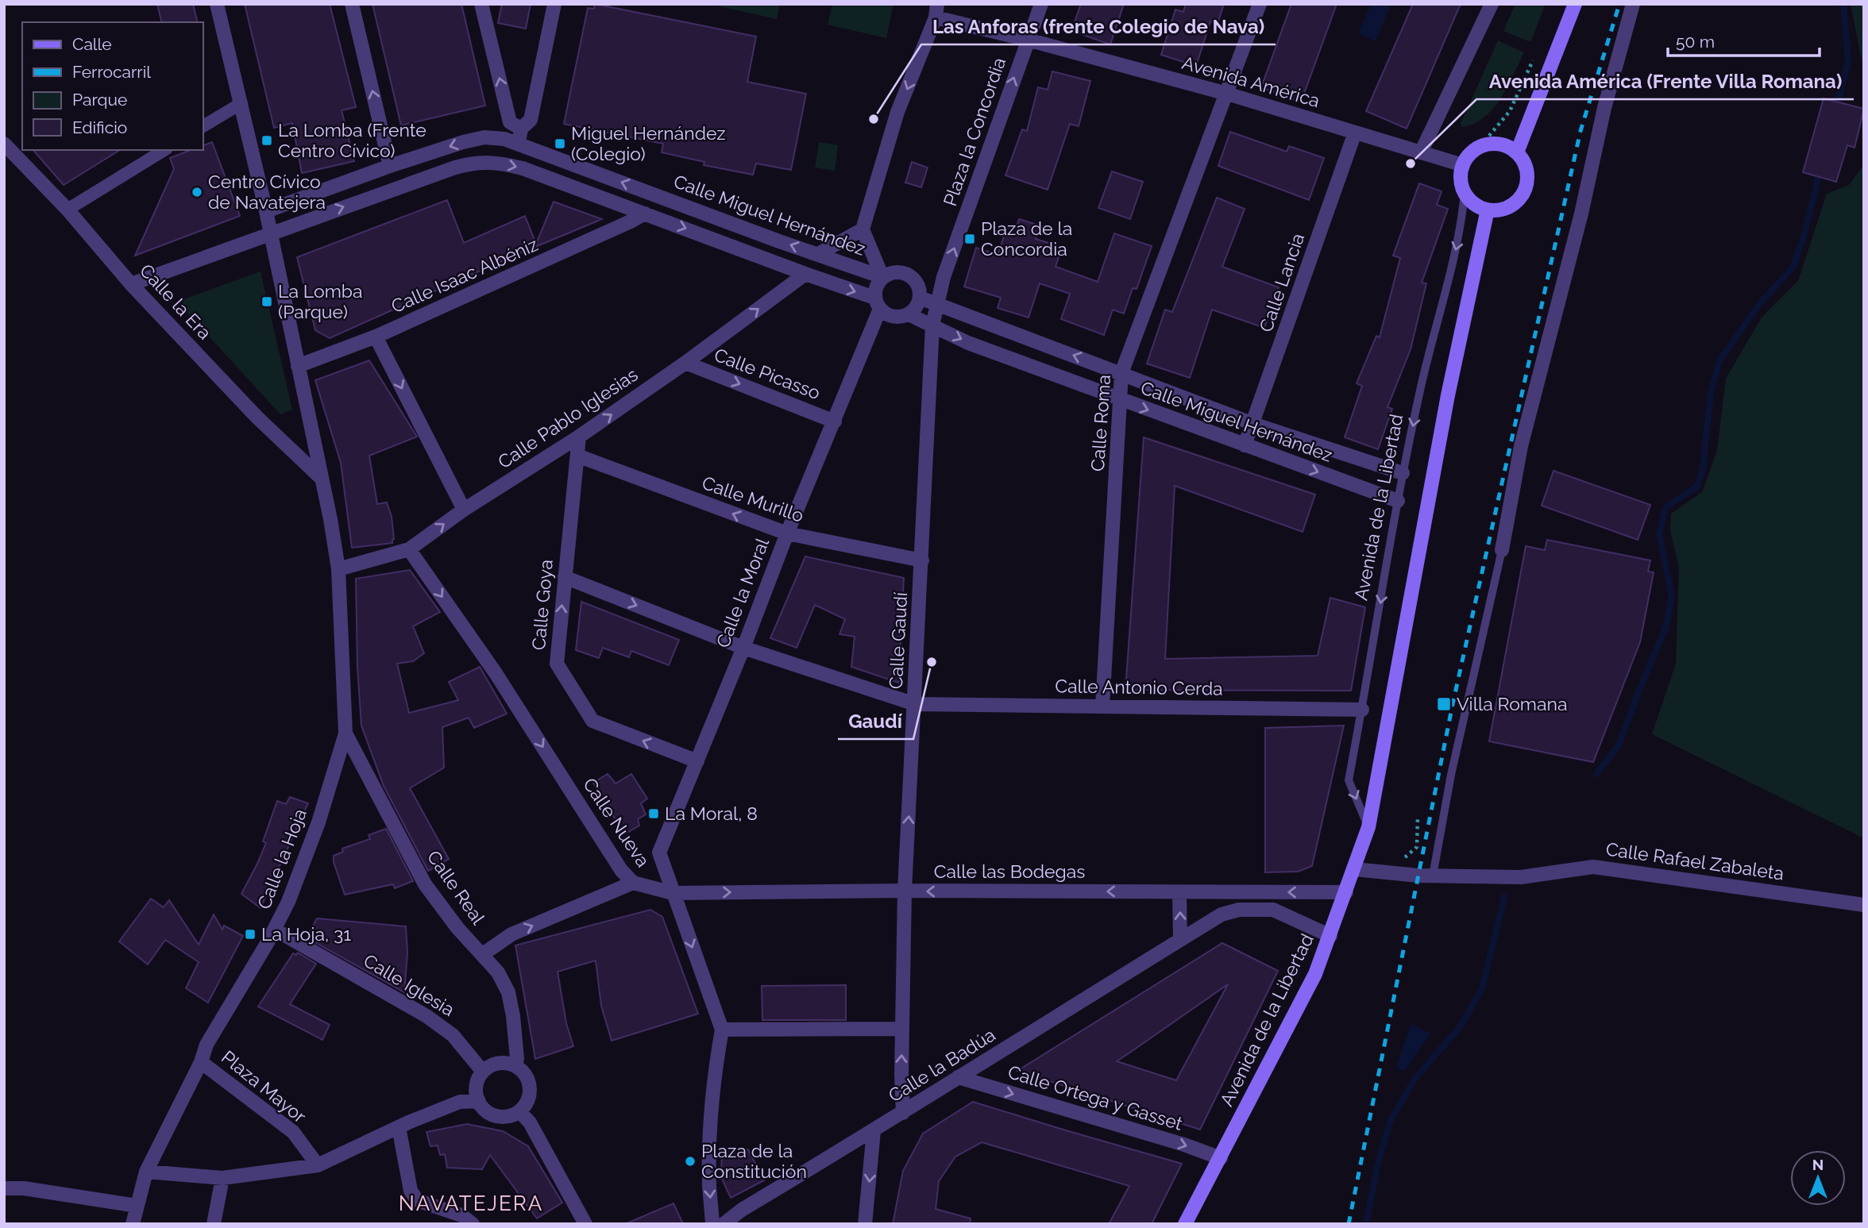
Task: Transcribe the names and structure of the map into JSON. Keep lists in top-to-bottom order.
{
  "streets": {
    "main road": ["Avenida de la Libertad"],
    "street": [
      "Avenida América",
      "Plaza la Concordia",
      "Calle Miguel Hernández",
      "Calle Isaac Albéniz",
      "Calle Lancia",
      "Calle la Era",
      "Calle Picasso",
      "Calle Pablo Iglesias",
      "Calle Roma",
      "Calle Murillo",
      "Calle la Moral",
      "Calle Goya",
      "Calle Gaudí",
      "Calle Antonio Cerda",
      "Calle Nueva",
      "Calle la Hoja",
      "Calle Rafael Zabaleta",
      "Calle las Bodegas",
      "Calle Real",
      "Calle Iglesia",
      "Calle la Badúa",
      "Plaza Mayor",
      "Calle Ortega y Gasset"
    ]
  },
  "crossings": [
    ["Avenida América", "Plaza la Concordia"],
    ["Avenida América", "Calle Lancia"],
    ["Avenida América", "Calle Roma"],
    ["Avenida América", "Avenida de la Libertad"],
    ["Plaza la Concordia", "Calle Miguel Hernández"],
    ["Plaza la Concordia", "Calle Gaudí"],
    ["Calle Miguel Hernández", "Calle Lancia"],
    ["Calle Miguel Hernández", "Calle Roma"],
    ["Calle Miguel Hernández", "Avenida de la Libertad"],
    ["Calle Miguel Hernández", "Calle la Moral"],
    ["Calle Miguel Hernández", "Calle Gaudí"],
    ["Calle Miguel Hernández", "Calle la Hoja"],
    ["Calle Isaac Albéniz", "Calle la Hoja"],
    ["Calle la Era", "Calle la Hoja"],
    ["Calle Picasso", "Calle Pablo Iglesias"],
    ["Calle Picasso", "Calle la Moral"],
    ["Calle Pablo Iglesias", "Calle Goya"],
    ["Calle Pablo Iglesias", "Calle Nueva"],
    ["Calle Pablo Iglesias", "Calle la Hoja"],
    ["Calle Roma", "Calle Antonio Cerda"],
    ["Calle Murillo", "Calle la Moral"],
    ["Calle Murillo", "Calle Goya"],
    ["Calle Murillo", "Calle Gaudí"],
    ["Avenida de la Libertad", "Calle Antonio Cerda"],
    ["Avenida de la Libertad", "Calle Rafael Zabaleta"],
    ["Avenida de la Libertad", "Calle las Bodegas"],
    ["Avenida de la Libertad", "Calle la Badúa"],
    ["Avenida de la Libertad", "Calle Ortega y Gasset"],
    ["Calle la Moral", "Calle Goya"],
    ["Calle la Moral", "Calle Antonio Cerda"],
    ["Calle la Moral", "Calle Nueva"],
    ["Calle la Moral", "Calle las Bodegas"],
    ["Calle Goya", "Calle Antonio Cerda"],
    ["Calle Gaudí", "Calle Antonio Cerda"],
    ["Calle Gaudí", "Calle las Bodegas"],
    ["Calle Gaudí", "Calle la Badúa"],
    ["Calle Nueva", "Calle las Bodegas"],
    ["Calle la Hoja", "Calle Real"],
    ["Calle la Hoja", "Calle Iglesia"],
    ["Calle la Hoja", "Plaza Mayor"],
    ["Calle Real", "Calle Iglesia"],
    ["Calle la Badúa", "Calle Ortega y Gasset"]
  ],
  "one_way": [
    "Calle Picasso",
    "Calle Pablo Iglesias",
    "Calle Murillo",
    "Calle Goya",
    "Calle Nueva",
    "Calle Ortega y Gasset"
  ],
  "districts": ["NAVATEJERA"],
  "places": {
    "other": [
      "Las Anforas (frente Colegio de Nava)",
      "Avenida América (Frente Villa Romana)",
      "Centro Cívico de Navatejera",
      "Gaudí",
      "Plaza de la Constitución"
    ],
    "transit": [
      "La Lomba (Frente Centro Cívico)",
      "Miguel Hernández (Colegio)",
      "Plaza de la Concordia",
      "La Lomba (Parque)",
      "Villa Romana",
      "La Moral, 8",
      "La Hoja, 31"
    ]
  },
  "legend": [
    "Calle",
    "Ferrocarril",
    "Parque",
    "Edificio"
  ],
  "scale_bar": "50 m",
  "north": "top"
}
